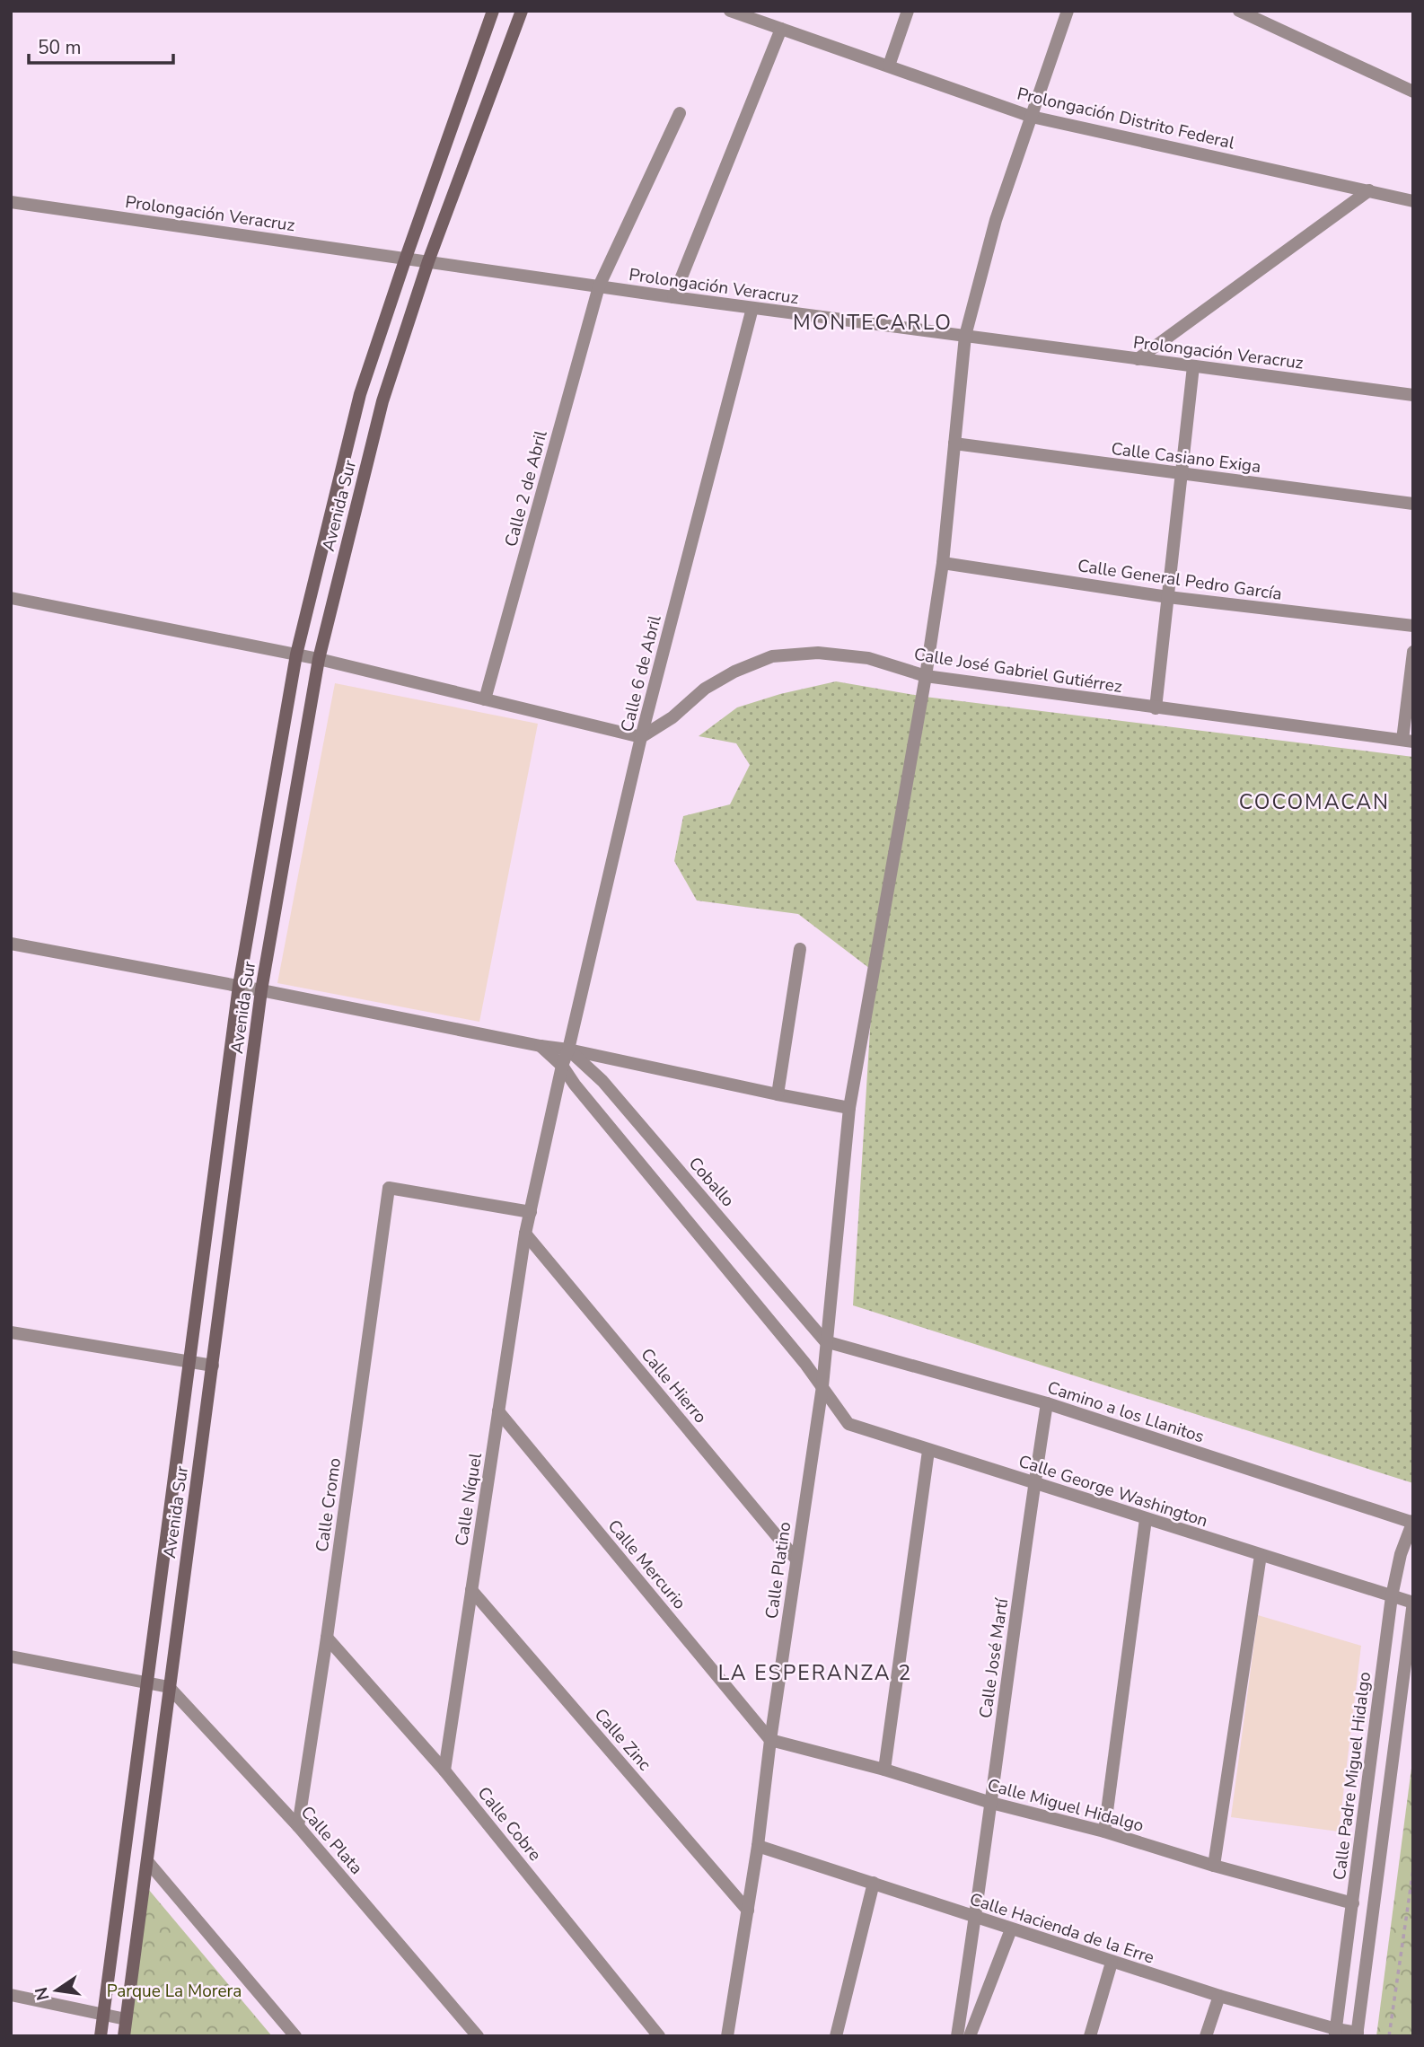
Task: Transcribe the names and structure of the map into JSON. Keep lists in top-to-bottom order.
{
  "streets": {
    "main road": ["Avenida Sur"],
    "street": [
      "Prolongación Distrito Federal",
      "Prolongación Veracruz",
      "Calle Casiano Exiga",
      "Calle 2 de Abril",
      "Calle General Pedro García",
      "Calle José Gabriel Gutiérrez",
      "Calle 6 de Abril",
      "Coballo",
      "Calle Hierro",
      "Camino a los Llanitos",
      "Calle George Washington",
      "Calle Níquel",
      "Calle Cromo",
      "Calle Mercurio",
      "Calle Platino",
      "Calle José Martí",
      "Calle Zinc",
      "Calle Padre Miguel Hidalgo",
      "Calle Miguel Hidalgo",
      "Calle Cobre",
      "Calle Plata",
      "Calle Hacienda de la Erre"
    ]
  },
  "crossings": [
    ["Prolongación Distrito Federal", "Calle Platino"],
    ["Prolongación Veracruz", "Calle 2 de Abril"],
    ["Prolongación Veracruz", "Avenida Sur"],
    ["Prolongación Veracruz", "Calle 6 de Abril"],
    ["Prolongación Veracruz", "Calle Platino"],
    ["Calle Casiano Exiga", "Calle Platino"],
    ["Avenida Sur", "Calle Plata"],
    ["Calle General Pedro García", "Calle Platino"],
    ["Calle José Gabriel Gutiérrez", "Calle 6 de Abril"],
    ["Calle José Gabriel Gutiérrez", "Calle Platino"],
    ["Calle 6 de Abril", "Coballo"],
    ["Calle 6 de Abril", "Calle George Washington"],
    ["Calle 6 de Abril", "Calle Níquel"],
    ["Calle 6 de Abril", "Calle Cromo"],
    ["Coballo", "Camino a los Llanitos"],
    ["Coballo", "Calle Platino"],
    ["Calle Hierro", "Calle Níquel"],
    ["Calle Hierro", "Calle Platino"],
    ["Camino a los Llanitos", "Calle Platino"],
    ["Camino a los Llanitos", "Calle José Martí"],
    ["Camino a los Llanitos", "Calle Padre Miguel Hidalgo"],
    ["Calle George Washington", "Calle Platino"],
    ["Calle George Washington", "Calle José Martí"],
    ["Calle George Washington", "Calle Padre Miguel Hidalgo"],
    ["Calle Níquel", "Calle Cromo"],
    ["Calle Níquel", "Calle Mercurio"],
    ["Calle Níquel", "Calle Zinc"],
    ["Calle Níquel", "Calle Cobre"],
    ["Calle Cromo", "Calle Cobre"],
    ["Calle Cromo", "Calle Plata"],
    ["Calle Mercurio", "Calle Platino"],
    ["Calle Mercurio", "Calle Miguel Hidalgo"],
    ["Calle Platino", "Calle Zinc"],
    ["Calle Platino", "Calle Miguel Hidalgo"],
    ["Calle Platino", "Calle Hacienda de la Erre"],
    ["Calle José Martí", "Calle Miguel Hidalgo"],
    ["Calle José Martí", "Calle Hacienda de la Erre"],
    ["Calle Padre Miguel Hidalgo", "Calle Miguel Hidalgo"],
    ["Calle Padre Miguel Hidalgo", "Calle Hacienda de la Erre"]
  ],
  "districts": ["MONTECARLO", "COCOMACAN", "LA ESPERANZA 2"],
  "parks": ["Parque La Morera"],
  "scale_bar": "50 m",
  "north": "left"
}
